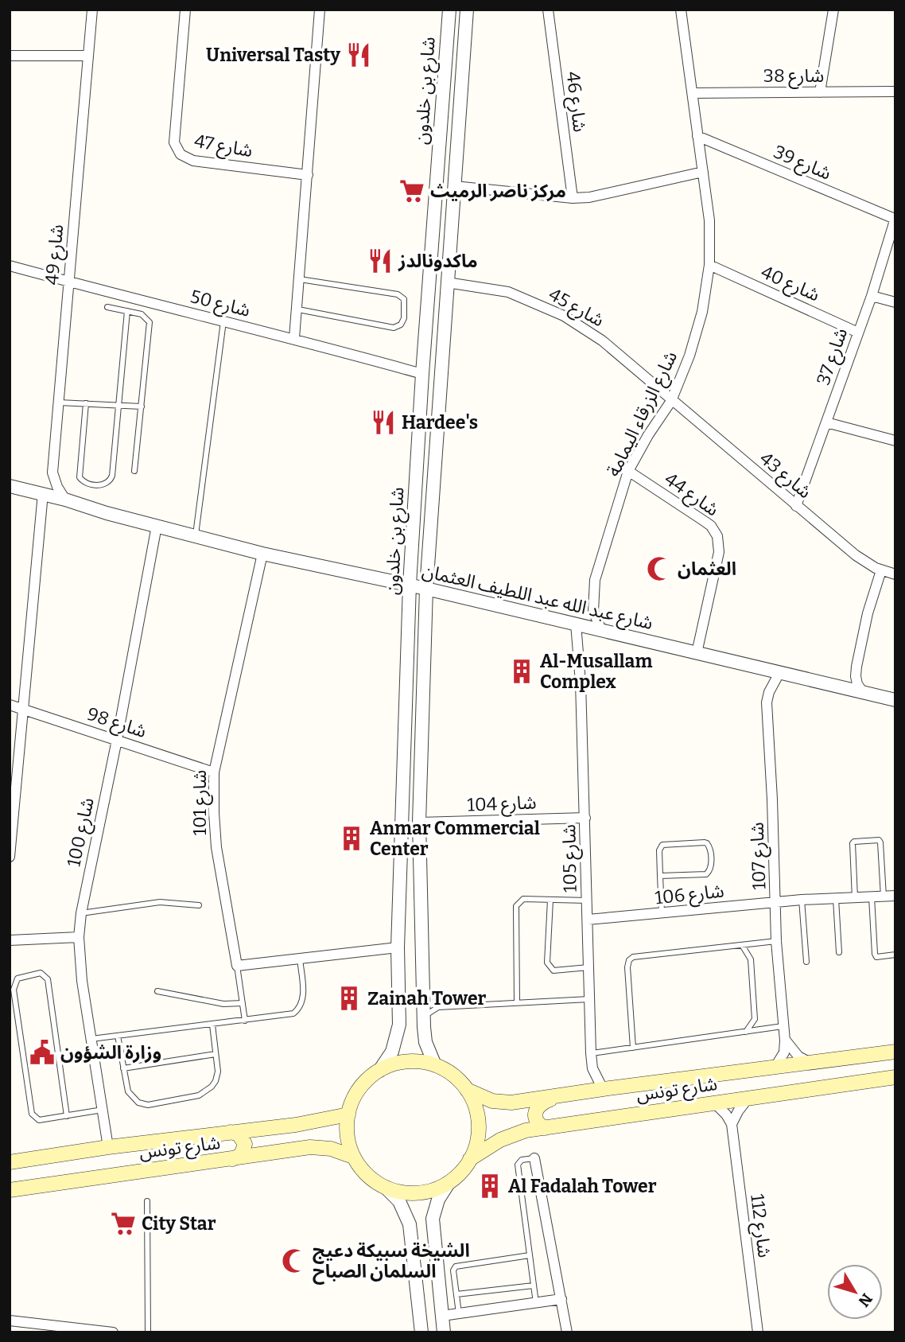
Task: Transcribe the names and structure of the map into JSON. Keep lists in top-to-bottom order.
{
  "streets": {
    "main road": ["شارع تونس"],
    "street": [
      "شارع 38",
      "شارع بن خلدون",
      "شارع 46",
      "شارع 47",
      "شارع 39",
      "شارع 49",
      "شارع 40",
      "شارع 50",
      "شارع 45",
      "شارع 37",
      "شارع الزرقاء اليمامة",
      "شارع 43",
      "شارع 44",
      "شارع عبد الله عبد اللطيف العثمان",
      "شارع 98",
      "شارع 101",
      "شارع 104",
      "شارع 100",
      "شارع 107",
      "شارع 105",
      "شارع 106",
      "شارع 112"
    ]
  },
  "crossings": [
    ["شارع 38", "شارع الزرقاء اليمامة"],
    ["شارع بن خلدون", "شارع 50"],
    ["شارع بن خلدون", "شارع 45"],
    ["شارع بن خلدون", "شارع عبد الله عبد اللطيف العثمان"],
    ["شارع بن خلدون", "شارع 104"],
    ["شارع بن خلدون", "شارع تونس"],
    ["شارع 39", "شارع 37"],
    ["شارع 39", "شارع الزرقاء اليمامة"],
    ["شارع 49", "شارع 50"],
    ["شارع 49", "شارع عبد الله عبد اللطيف العثمان"],
    ["شارع 40", "شارع 37"],
    ["شارع 40", "شارع الزرقاء اليمامة"],
    ["شارع 45", "شارع الزرقاء اليمامة"],
    ["شارع 45", "شارع 43"],
    ["شارع 37", "شارع 43"],
    ["شارع الزرقاء اليمامة", "شارع 43"],
    ["شارع الزرقاء اليمامة", "شارع 44"],
    ["شارع الزرقاء اليمامة", "شارع عبد الله عبد اللطيف العثمان"],
    ["شارع 44", "شارع عبد الله عبد اللطيف العثمان"],
    ["شارع عبد الله عبد اللطيف العثمان", "شارع 101"],
    ["شارع عبد الله عبد اللطيف العثمان", "شارع 100"],
    ["شارع عبد الله عبد اللطيف العثمان", "شارع 107"],
    ["شارع عبد الله عبد اللطيف العثمان", "شارع 105"],
    ["شارع 98", "شارع 101"],
    ["شارع 98", "شارع 100"],
    ["شارع 104", "شارع 105"],
    ["شارع 100", "شارع تونس"],
    ["شارع 107", "شارع 106"],
    ["شارع 107", "شارع تونس"],
    ["شارع 105", "شارع 106"],
    ["شارع 105", "شارع تونس"]
  ],
  "places": {
    "restaurant": ["Universal Tasty", "ماكدونالدز", "Hardee's"],
    "supermarket": ["مركز ناصر الرميث", "City Star"],
    "mosque": ["العثمان", "الشيخة سبيكة دعيج السلمان الصباح"],
    "building": [
      "Al-Musallam Complex",
      "Anmar Commercial Center",
      "Zainah Tower",
      "Al Fadalah Tower"
    ],
    "public building": ["وزارة الشؤون"]
  },
  "north": "bottom right"
}
